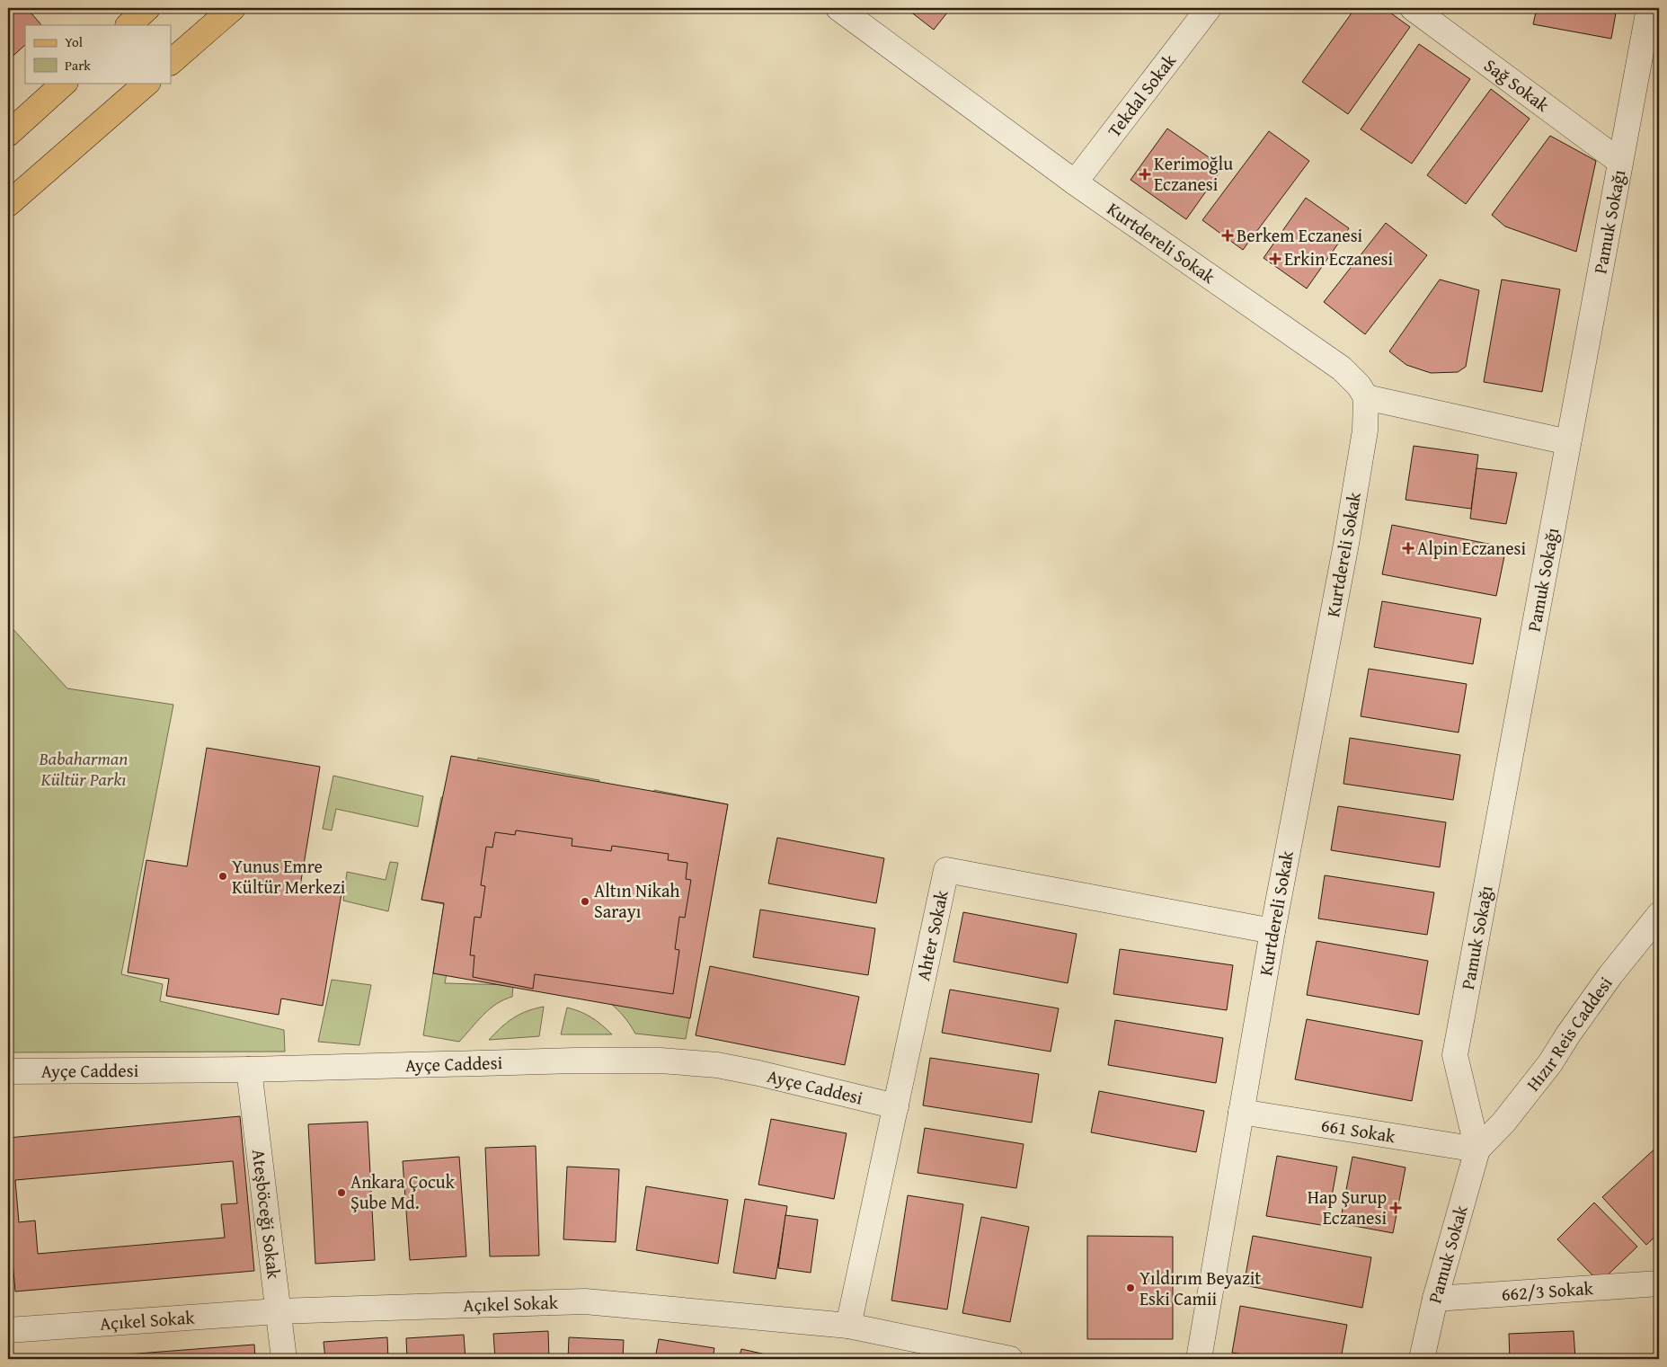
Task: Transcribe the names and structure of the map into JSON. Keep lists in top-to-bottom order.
{
  "streets": {
    "street": [
      "Sağ Sokak",
      "Tekdal Sokak",
      "Pamuk Sokağı",
      "Kurtdereli Sokak",
      "Ahter Sokak",
      "Hızır Reis Caddesi",
      "Ayçe Caddesi",
      "661 Sokak",
      "Ateşböceği Sokak",
      "Pamuk Sokak",
      "662/3 Sokak",
      "Açıkel Sokak"
    ]
  },
  "crossings": [
    ["Sağ Sokak", "Pamuk Sokağı"],
    ["Tekdal Sokak", "Kurtdereli Sokak"],
    ["Pamuk Sokağı", "Hızır Reis Caddesi"],
    ["Pamuk Sokağı", "661 Sokak"],
    ["Pamuk Sokağı", "Pamuk Sokak"],
    ["Kurtdereli Sokak", "Ahter Sokak"],
    ["Kurtdereli Sokak", "661 Sokak"],
    ["Ahter Sokak", "Ayçe Caddesi"],
    ["Ahter Sokak", "Açıkel Sokak"],
    ["Hızır Reis Caddesi", "661 Sokak"],
    ["Hızır Reis Caddesi", "Pamuk Sokak"],
    ["Ayçe Caddesi", "Ateşböceği Sokak"],
    ["661 Sokak", "Pamuk Sokak"],
    ["Ateşböceği Sokak", "Açıkel Sokak"],
    ["Pamuk Sokak", "662/3 Sokak"]
  ],
  "parks": ["Babaharman Kültür Parkı"],
  "places": {
    "health": [
      "Kerimoğlu Eczanesi",
      "Berkem Eczanesi",
      "Erkin Eczanesi",
      "Alpin Eczanesi",
      "Hap Şurup Eczanesi"
    ],
    "other": [
      "Yunus Emre Kültür Merkezi",
      "Altın Nikah Sarayı",
      "Ankara Çocuk Şube Md.",
      "Yıldırım Beyazit Eski Camii"
    ]
  },
  "legend": ["Yol", "Park"]
}
